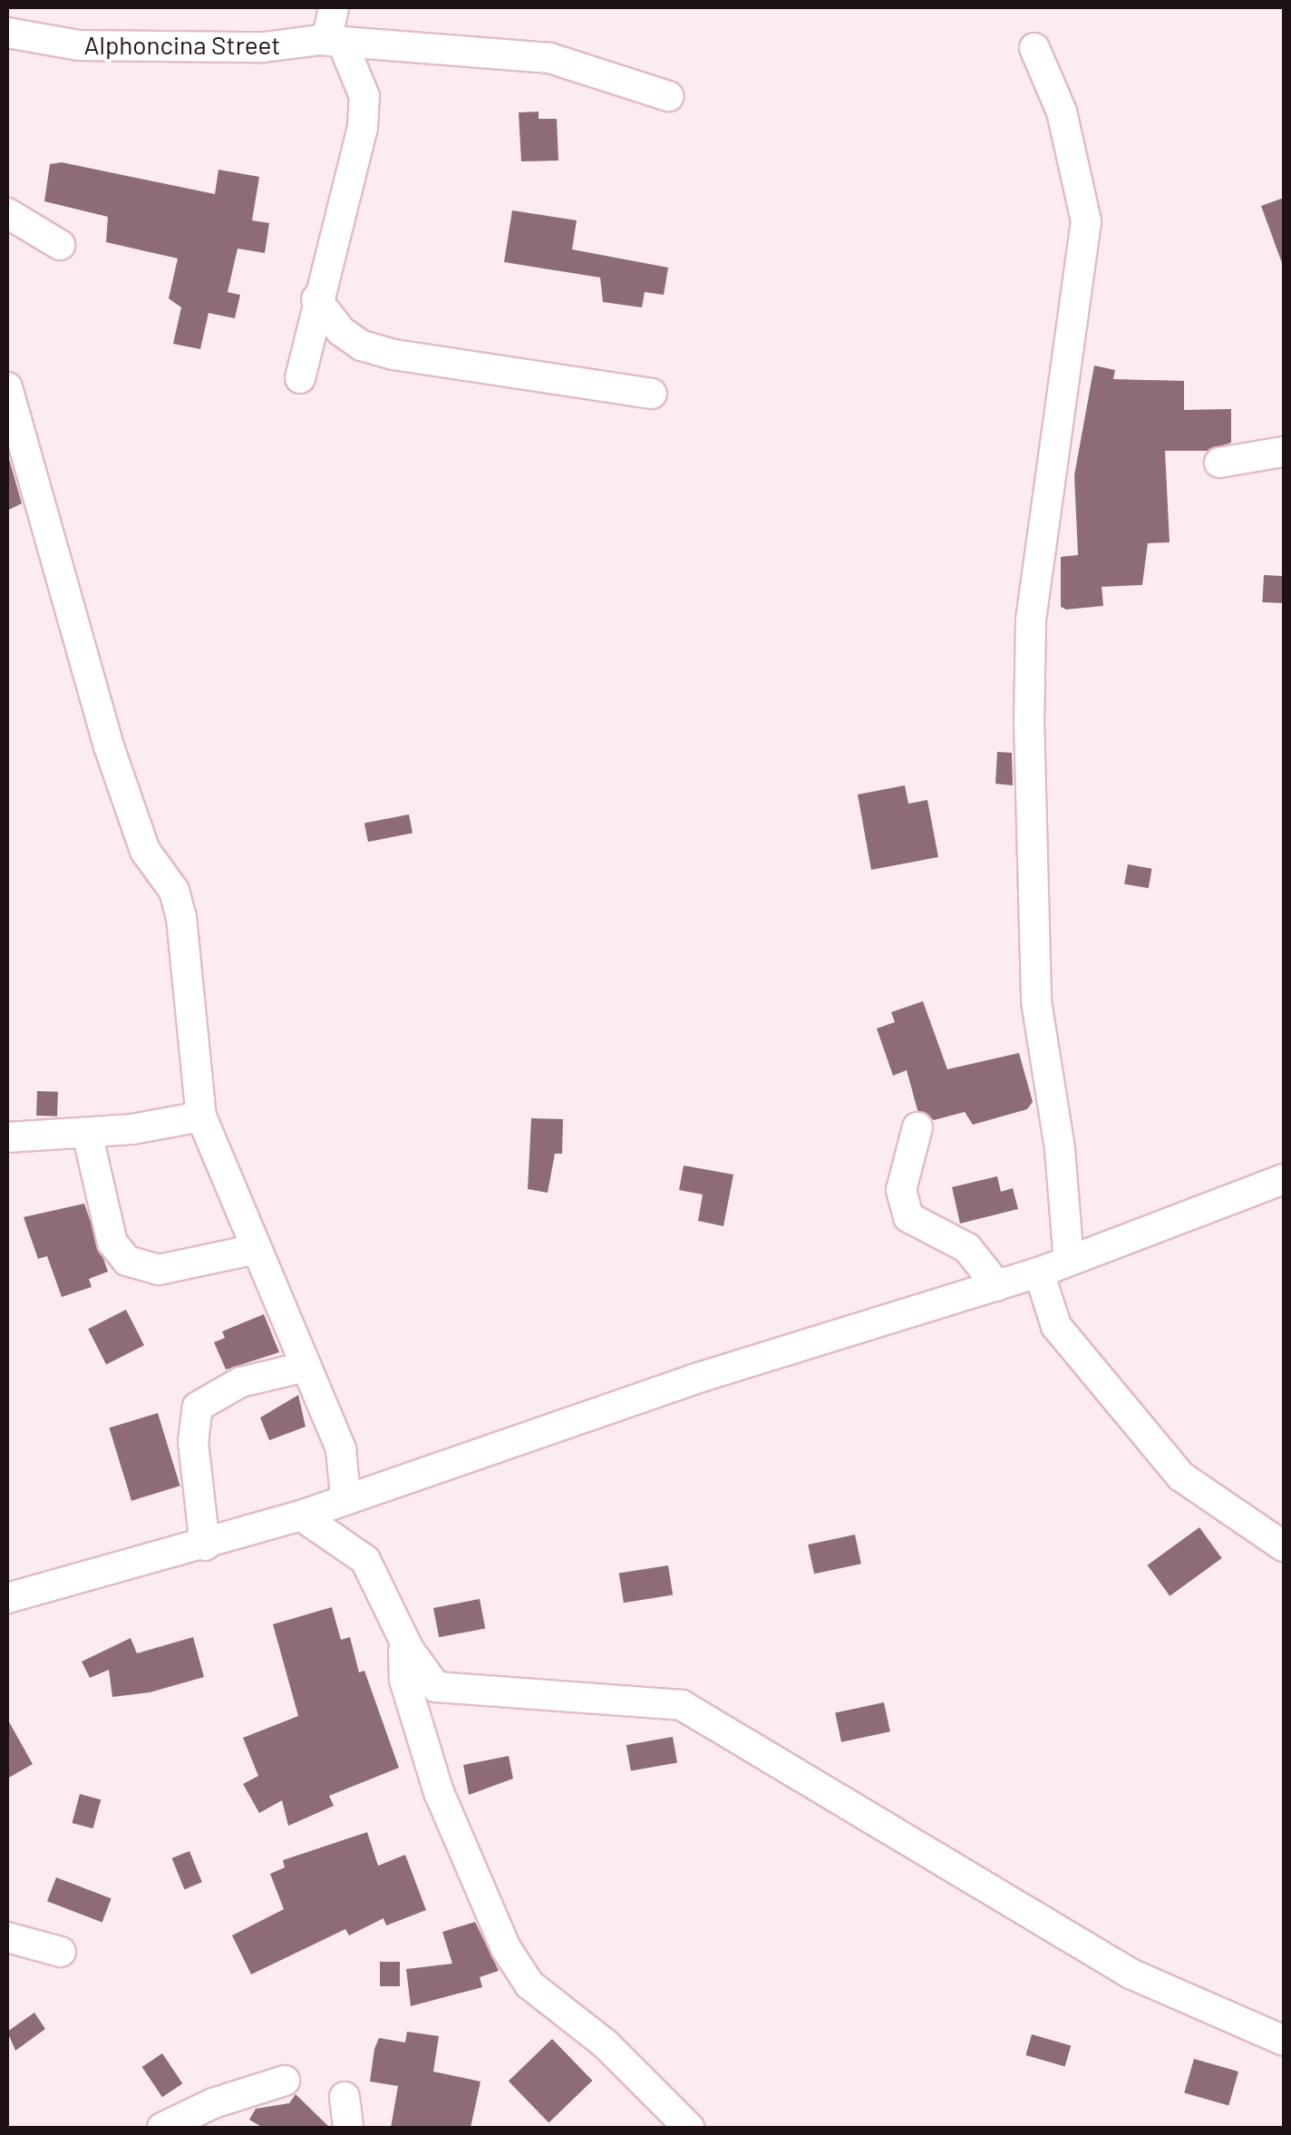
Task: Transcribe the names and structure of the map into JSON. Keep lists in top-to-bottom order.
{
  "streets": {
    "street": ["Alphoncina Street"]
  }
}
